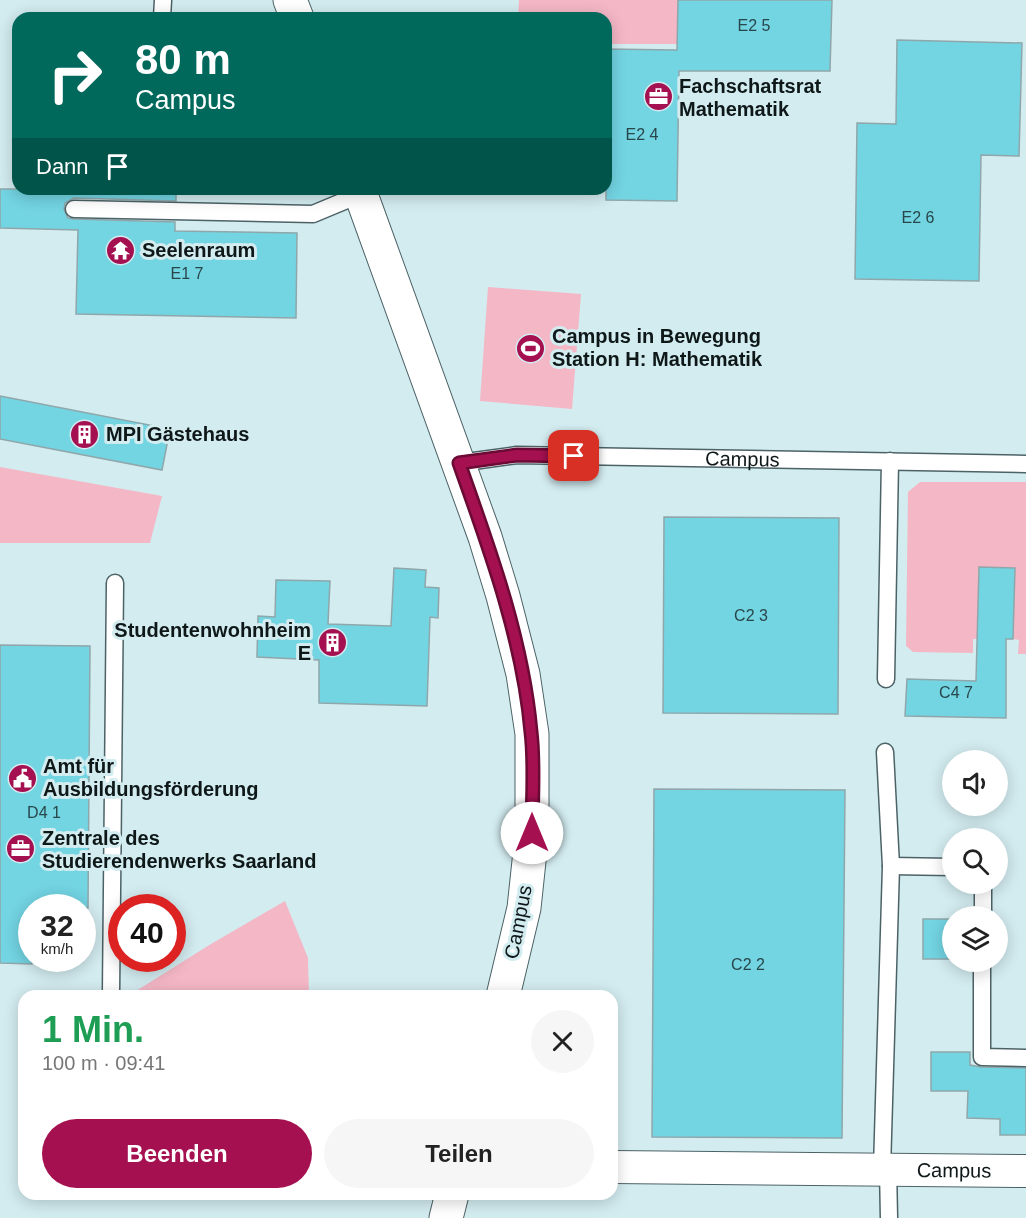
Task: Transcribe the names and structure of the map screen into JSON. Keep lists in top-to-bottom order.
{
  "streets": {
    "street": ["Campus"]
  },
  "places": {
    "office": ["Fachschaftsrat Mathematik", "Zentrale des Studierendenwerks Saarland"],
    "temple": ["Seelenraum"],
    "sports": ["Campus in Bewegung Station H: Mathematik"],
    "building": ["MPI Gästehaus", "Studentenwohnheim E"],
    "public building": ["Amt für Ausbildungsförderung"]
  },
  "house_numbers": [
    "E2 5",
    "E2 4",
    "E2 6",
    "E1 7",
    "C2 3",
    "C4 7",
    "D4 1",
    "C2 2"
  ],
  "page": {
    "turn": ["80 m", "Campus"],
    "then": "Dann",
    "speed": "32 km/h",
    "limit": "40",
    "heading": ["1 Min.", "100 m · 09:41"],
    "buttons": ["Beenden", "Teilen"]
  }
}
